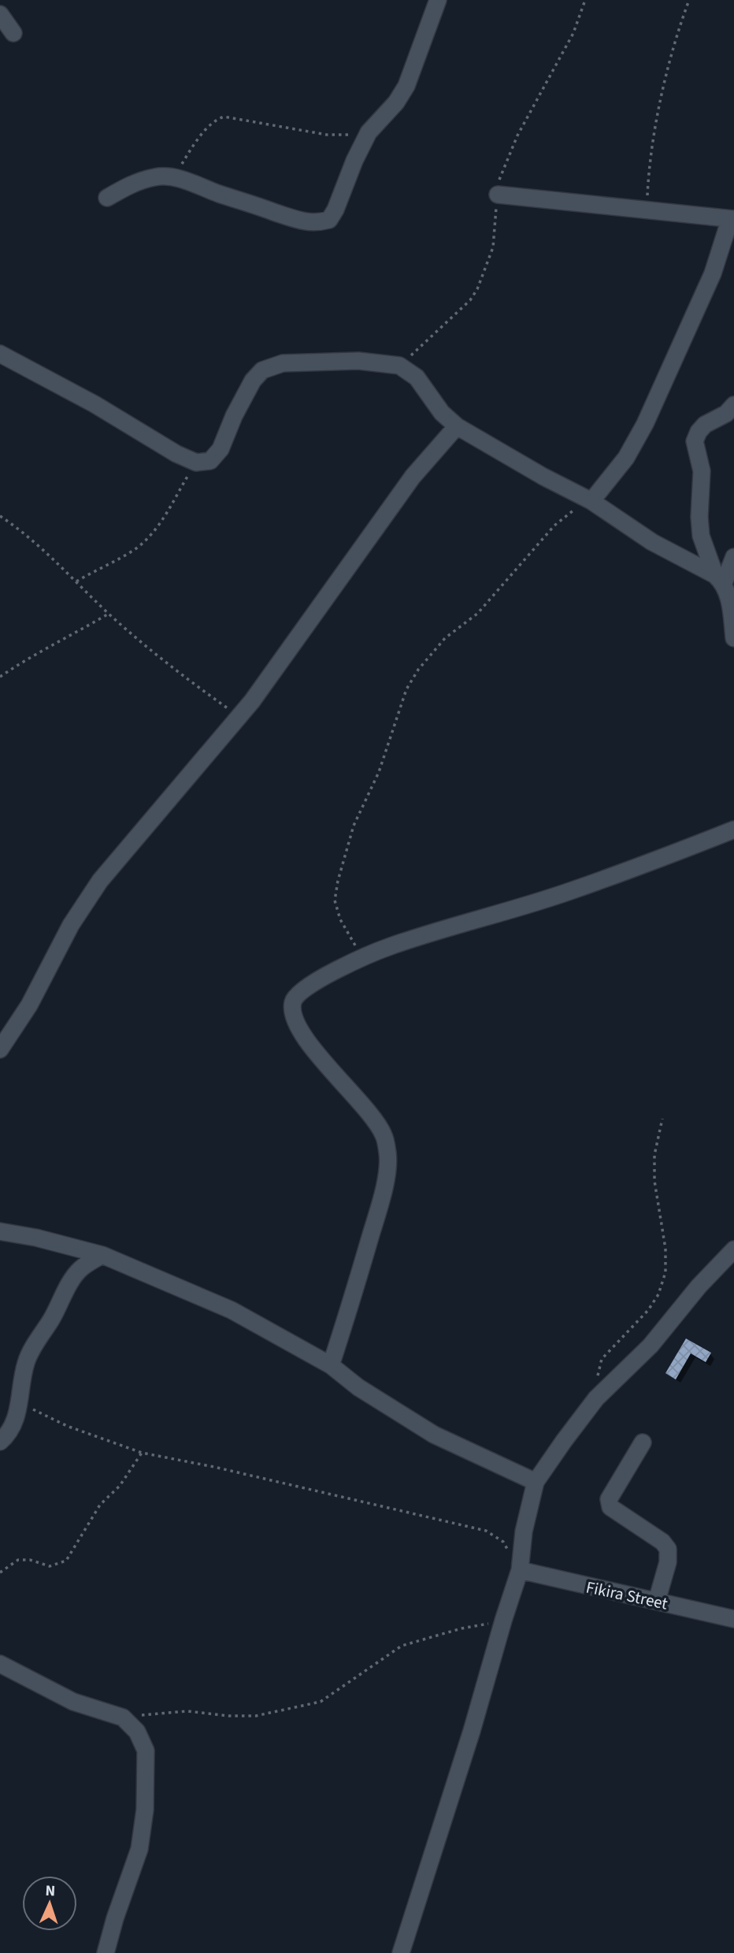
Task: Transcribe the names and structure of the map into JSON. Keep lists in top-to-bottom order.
{
  "streets": {
    "street": ["Fikira Street"]
  },
  "north": "top"
}
